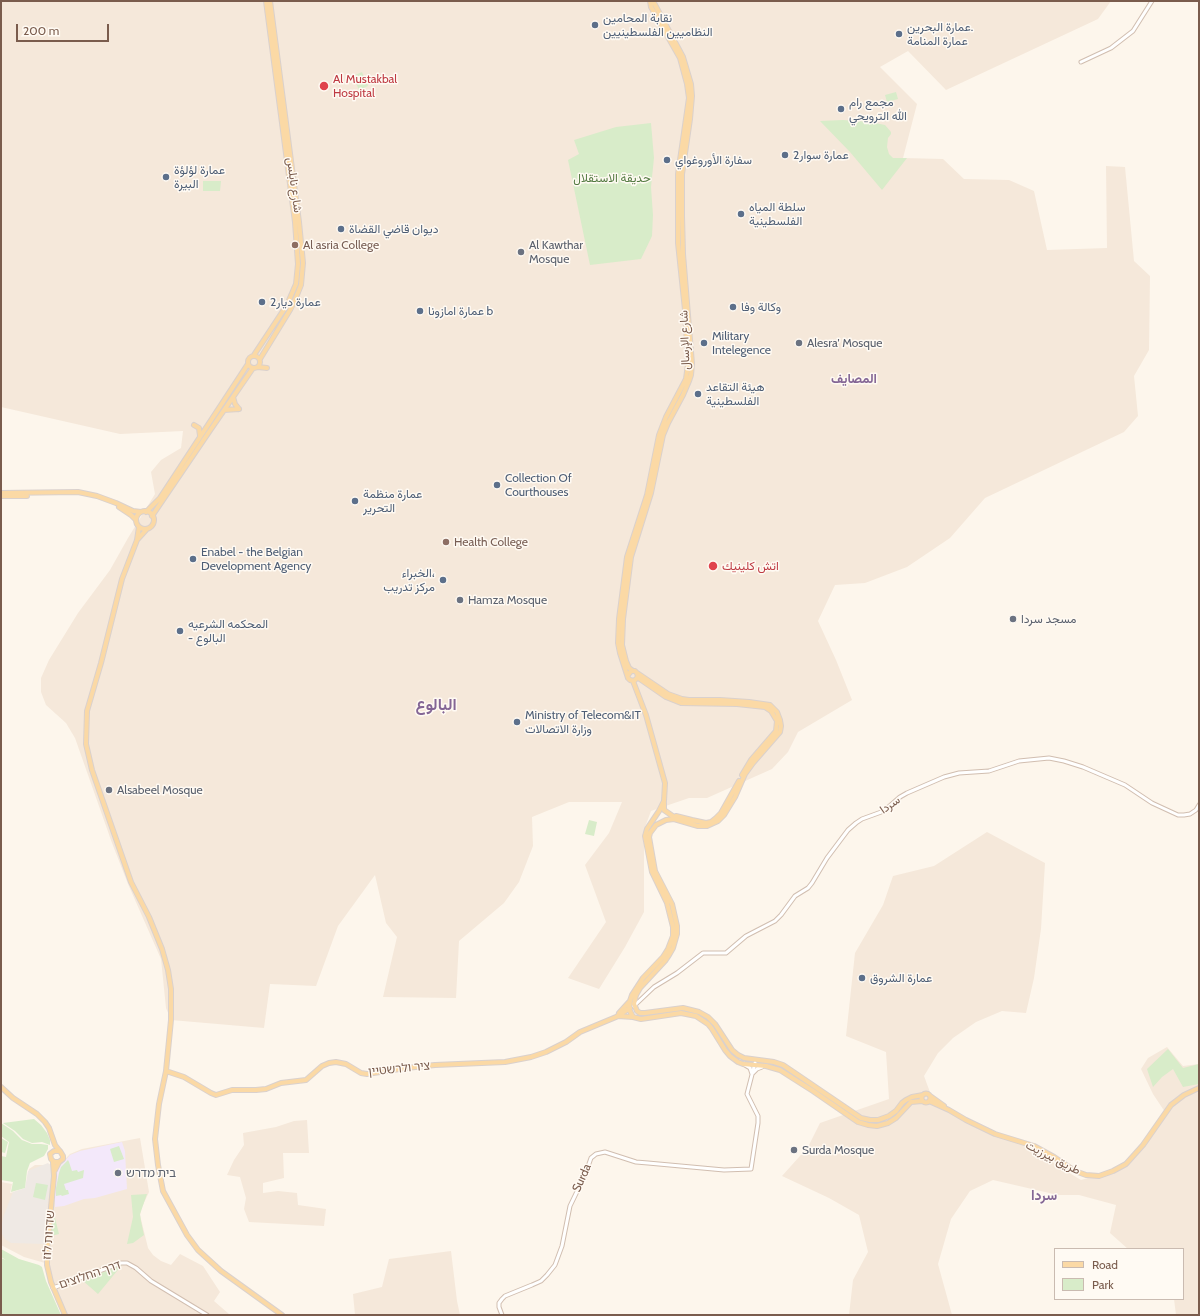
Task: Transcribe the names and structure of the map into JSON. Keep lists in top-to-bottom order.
{
  "streets": {
    "main road": [
      "شارع نابلس",
      "شارع الإرسال",
      "ציר ולרשטיין",
      "طريق بيرزيت",
      "שדרות לוז"
    ],
    "street": ["سردا", "Surda", "דרך החלוצים"]
  },
  "crossings": [
    ["سردا", "ציר ולרשטיין"],
    ["שדרות לוז", "דרך החלוצים"]
  ],
  "districts": ["المصايف", "البالوع", "سردا"],
  "parks": ["حديقة الاستقلال"],
  "places": [
    "نقابة المحامين النظاميين الفلسطينيين",
    "عمارة البحرين. عمارة المنامة",
    "Al Mustakbal Hospital",
    "مجمع رام الله الترويحي",
    "عمارة سوار2",
    "سفارة الأوروغواي",
    "عمارة لؤلؤة البيرة",
    "سلطة المياه الفلسطينية",
    "ديوان قاضي القضاة",
    "Al asria College",
    "Al Kawthar Mosque",
    "عمارة ديار2",
    "وكالة وفا",
    "عمارة امازونا b",
    "Military Intelegence",
    "Alesra' Mosque",
    "هيئة التقاعد الفلسطينية",
    "Collection Of Courthouses",
    "عمارة منظمة التحرير",
    "Health College",
    "Enabel - the Belgian Development Agency",
    "اتش كلينيك",
    "الخبراء، مركز تدريب",
    "Hamza Mosque",
    "مسجد سردا",
    "المحكمه الشرعيه - البالوع",
    "Ministry of Telecom&IT وزارة الاتصالات",
    "Alsabeel Mosque",
    "عمارة الشروق",
    "Surda Mosque",
    "בית מדרש"
  ],
  "legend": ["Road", "Park"],
  "scale_bar": "200 m"
}
